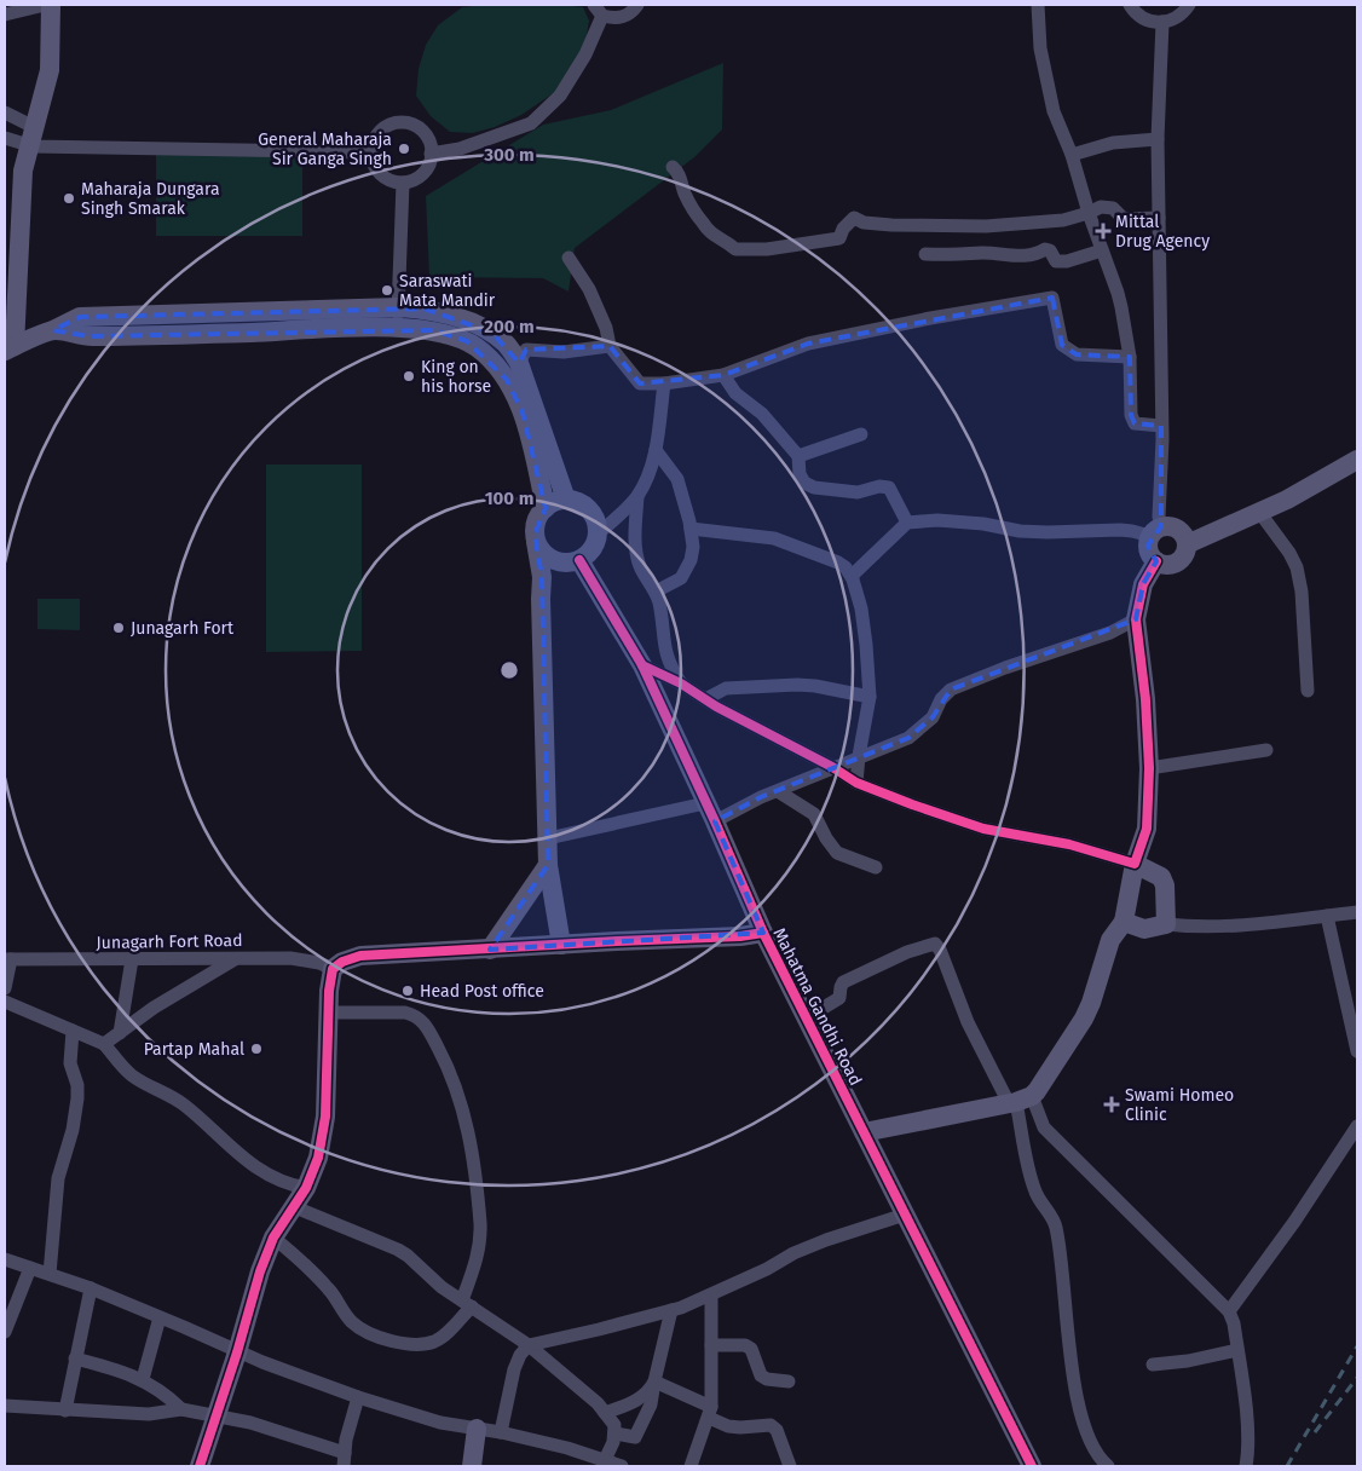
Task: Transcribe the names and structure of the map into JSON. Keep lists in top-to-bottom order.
{
  "streets": {
    "street": ["Junagarh Fort Road", "Mahatma Gandhi Road"]
  },
  "places": {
    "other": [
      "General Maharaja Sir Ganga Singh",
      "Maharaja Dungara Singh Smarak",
      "Saraswati Mata Mandir",
      "King on his horse",
      "Junagarh Fort",
      "Head Post office",
      "Partap Mahal"
    ],
    "health": ["Mittal Drug Agency", "Swami Homeo Clinic"]
  },
  "rings": ["300 m", "200 m", "100 m"]
}
